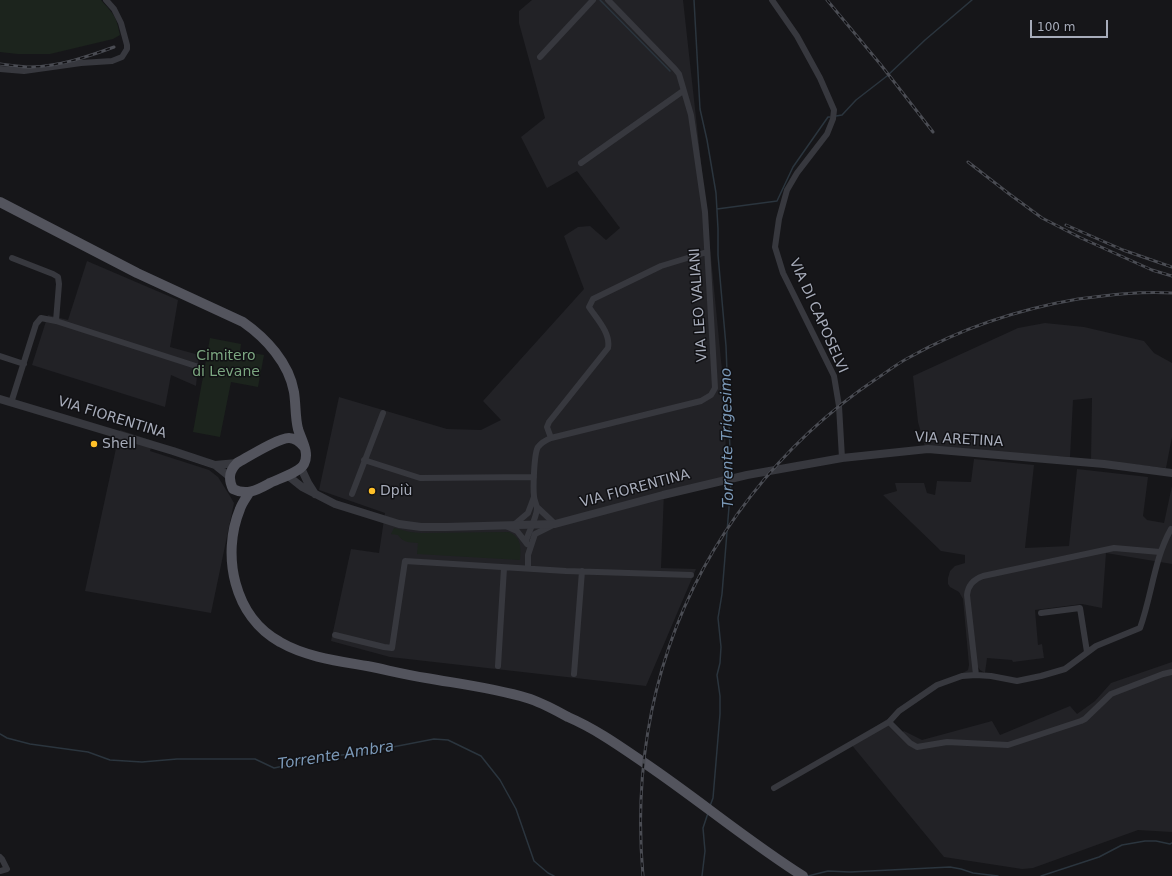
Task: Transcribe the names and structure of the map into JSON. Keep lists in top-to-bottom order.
{
  "streets": {
    "main road": ["VIA FIORENTINA"],
    "street": ["VIA LEO VALIANI", "VIA DI CAPOSELVI", "VIA ARETINA"]
  },
  "crossings": [
    ["VIA LEO VALIANI", "VIA FIORENTINA"],
    ["VIA DI CAPOSELVI", "VIA ARETINA"],
    ["VIA FIORENTINA", "VIA ARETINA"]
  ],
  "water": ["Torrente Trigesimo", "Torrente Ambra"],
  "parks": ["Cimitero di Levane"],
  "places": ["Shell", "Dpiù"],
  "scale_bar": "100 m"
}
